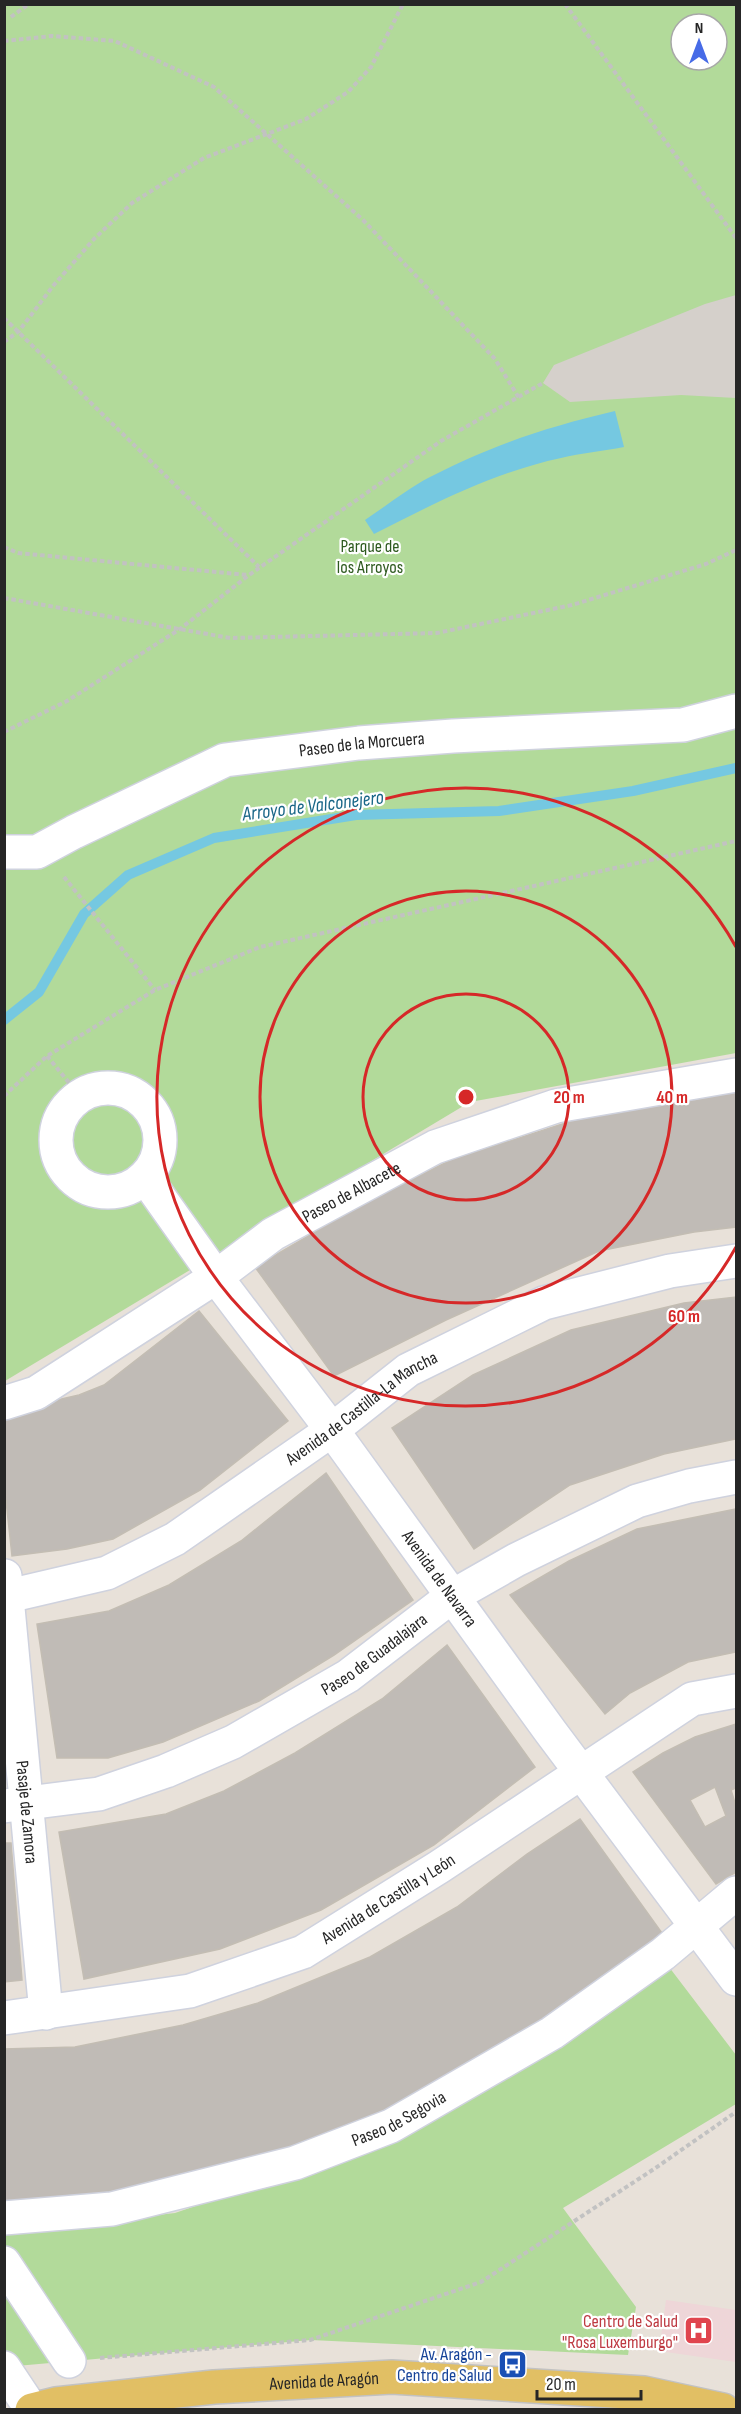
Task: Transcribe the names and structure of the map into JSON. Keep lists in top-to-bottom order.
{
  "streets": {
    "main road": ["Avenida de Aragón"],
    "street": [
      "Paseo de la Morcuera",
      "Paseo de Albacete",
      "Avenida de Castilla-La Mancha",
      "Avenida de Navarra",
      "Paseo de Guadalajara",
      "Pasaje de Zamora",
      "Avenida de Castilla y León",
      "Paseo de Segovia"
    ]
  },
  "crossings": [
    ["Paseo de Albacete", "Avenida de Navarra"],
    ["Avenida de Castilla-La Mancha", "Avenida de Navarra"],
    ["Avenida de Castilla-La Mancha", "Pasaje de Zamora"],
    ["Avenida de Navarra", "Paseo de Guadalajara"],
    ["Avenida de Navarra", "Avenida de Castilla y León"],
    ["Avenida de Navarra", "Paseo de Segovia"],
    ["Paseo de Guadalajara", "Pasaje de Zamora"],
    ["Pasaje de Zamora", "Avenida de Castilla y León"]
  ],
  "water": ["Arroyo de Valconejero"],
  "parks": ["Parque de los Arroyos"],
  "places": {
    "hospital": ["Centro de Salud \"Rosa Luxemburgo\""],
    "bus stop": ["Av. Aragón - Centro de Salud"]
  },
  "scale_bar": "20 m",
  "north": "top",
  "rings": ["20 m", "40 m", "60 m"]
}
